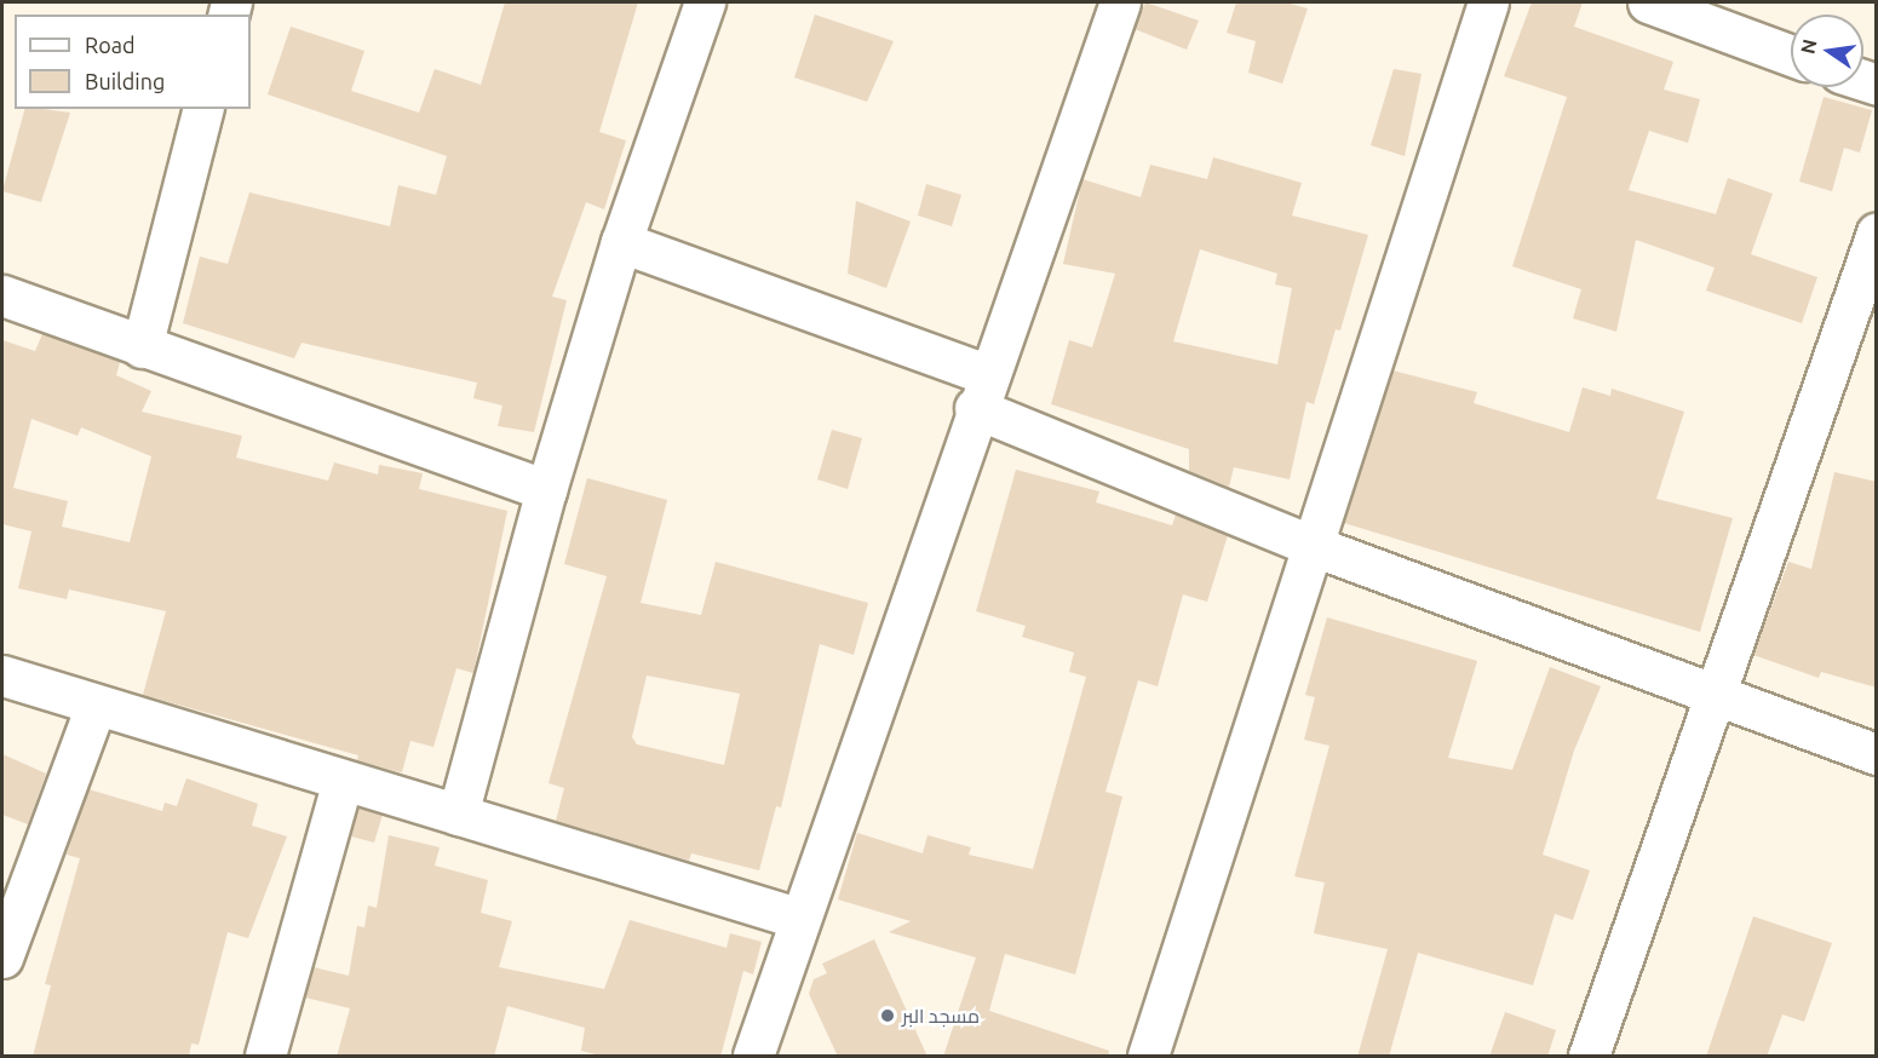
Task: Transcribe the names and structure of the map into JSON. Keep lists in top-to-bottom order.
{
  "places": ["مسجد البر"],
  "legend": ["Road", "Building"],
  "north": "left"
}
